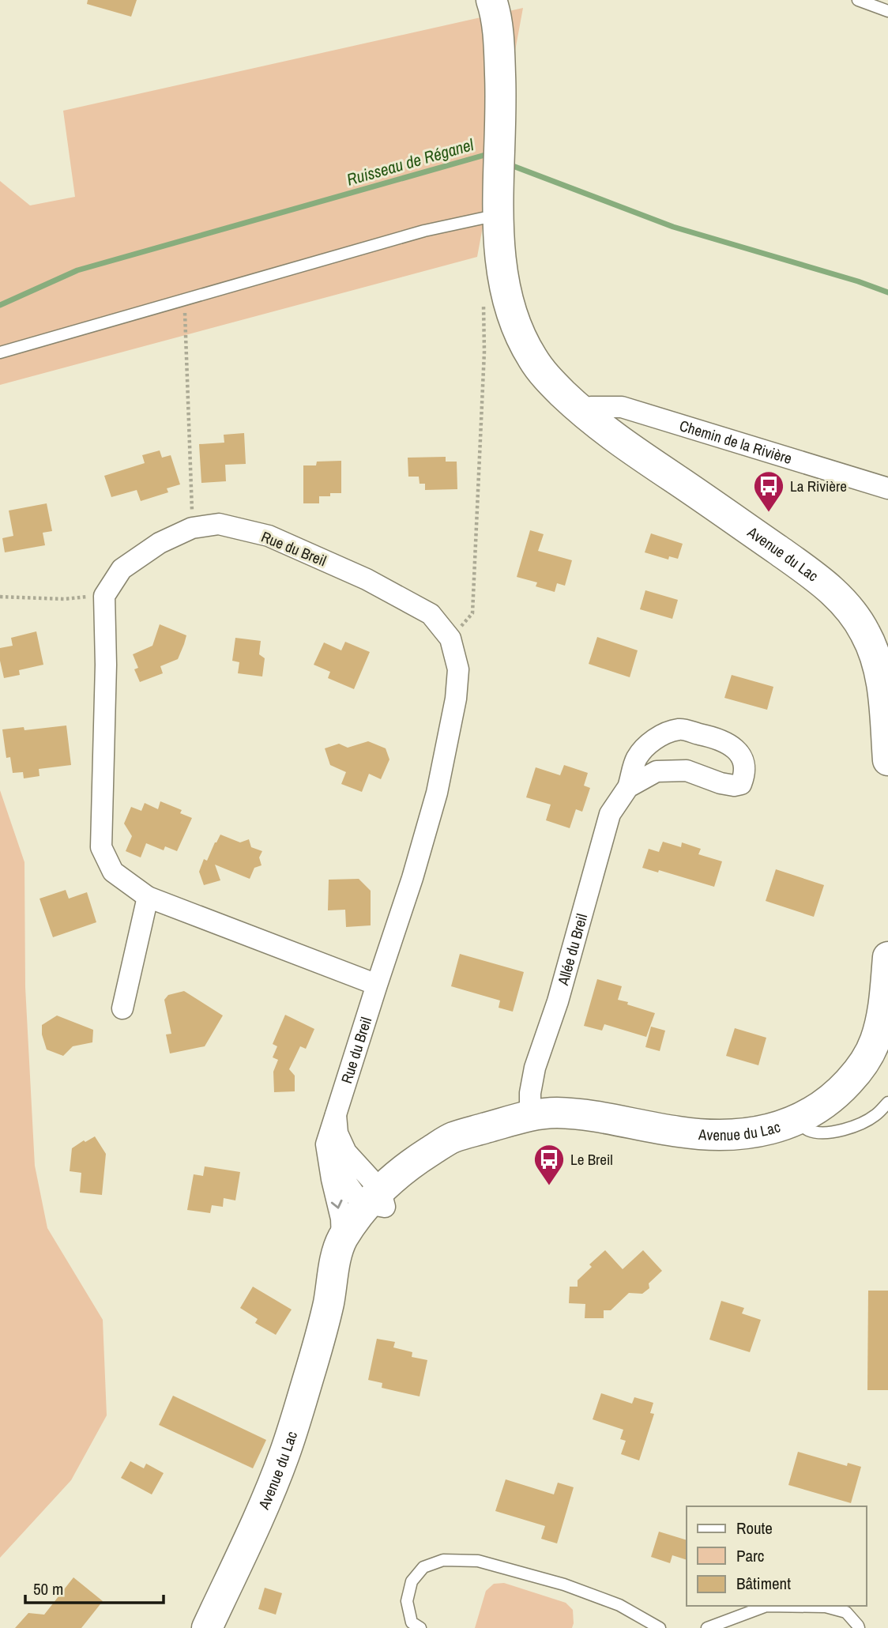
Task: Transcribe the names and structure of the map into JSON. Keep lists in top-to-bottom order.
{
  "streets": {
    "street": [
      "Chemin de la Rivière",
      "Rue du Breil",
      "Avenue du Lac",
      "Allée du Breil"
    ]
  },
  "crossings": [
    ["Chemin de la Rivière", "Avenue du Lac"],
    ["Rue du Breil", "Avenue du Lac"],
    ["Avenue du Lac", "Allée du Breil"]
  ],
  "water": ["Ruisseau de Réganel"],
  "places": {
    "bus stop": ["La Rivière", "Le Breil"]
  },
  "legend": ["Route", "Parc", "Bâtiment"],
  "scale_bar": "50 m"
}
